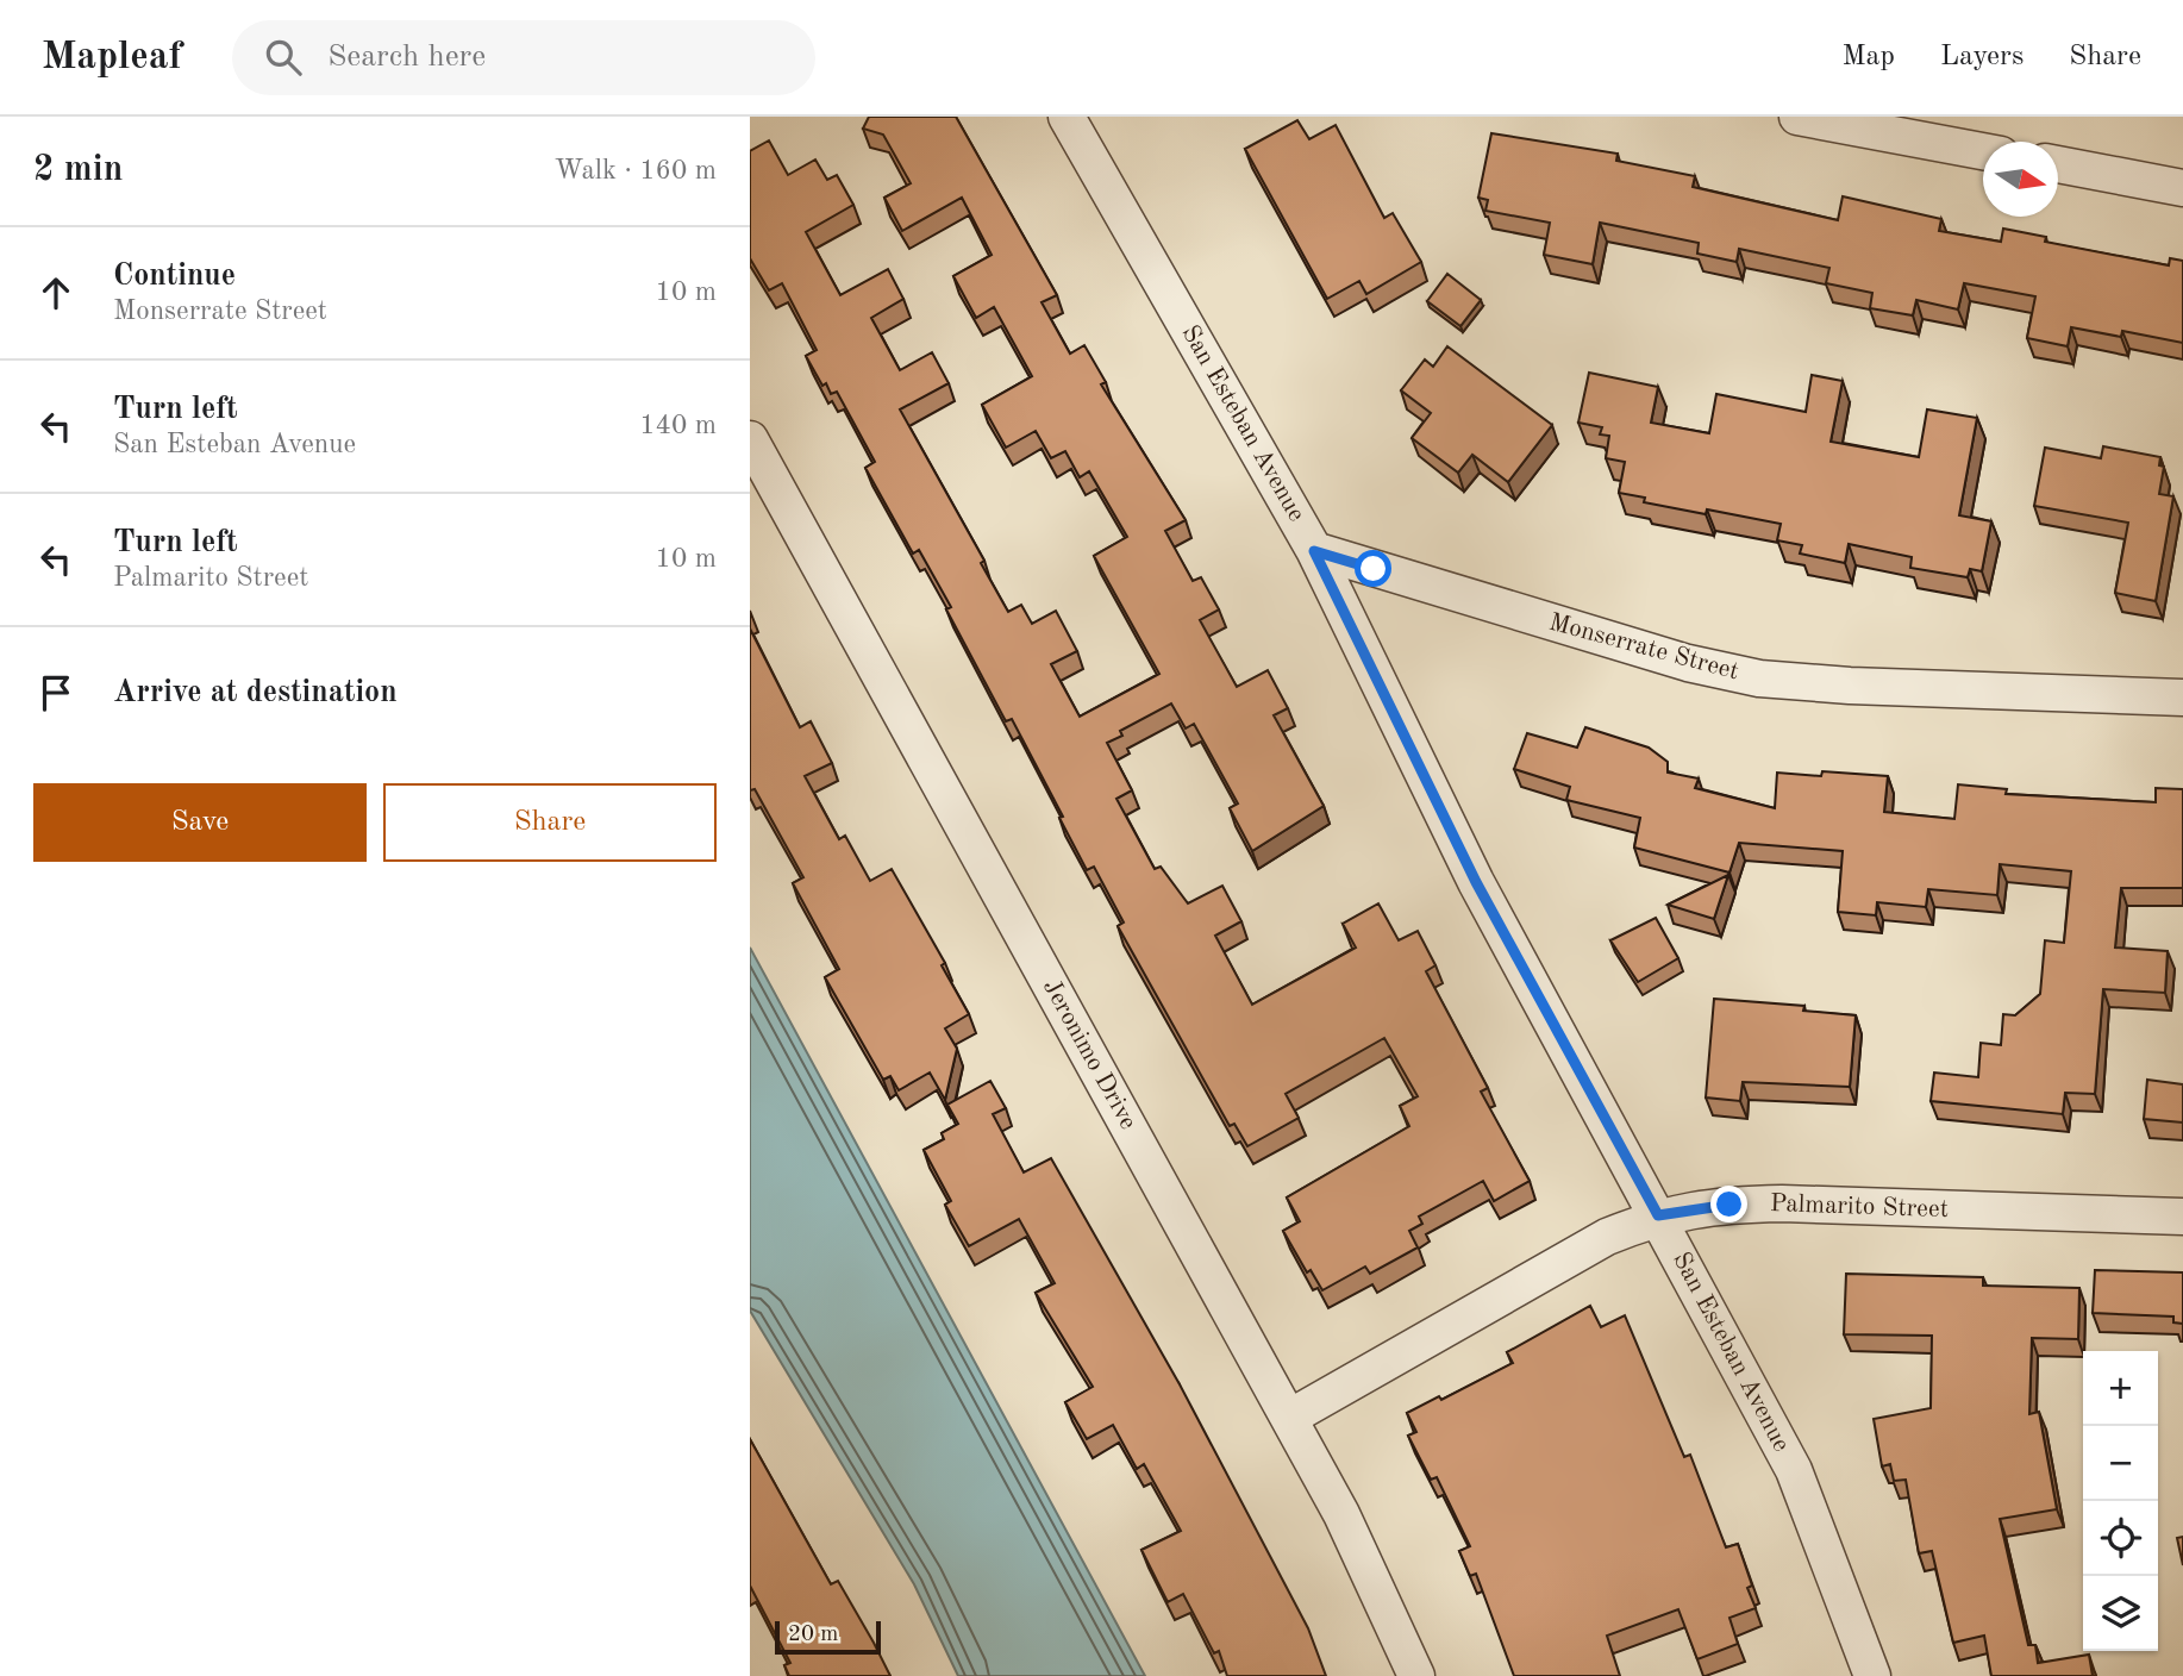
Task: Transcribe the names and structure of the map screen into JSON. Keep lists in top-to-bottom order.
{
  "streets": {
    "street": [
      "San Esteban Avenue",
      "Monserrate Street",
      "Jeronimo Drive",
      "Palmarito Street"
    ]
  },
  "crossings": [
    ["San Esteban Avenue", "Monserrate Street"],
    ["San Esteban Avenue", "Palmarito Street"],
    ["Jeronimo Drive", "Palmarito Street"]
  ],
  "scale_bar": "20 m",
  "north": "right",
  "page": {
    "header": "Mapleaf",
    "search": "Search here",
    "nav": ["Map", "Layers", "Share"],
    "heading": ["2 min", "Walk · 160 m"],
    "list": [
      ["Continue", "Monserrate Street", "10 m"],
      ["Turn left", "San Esteban Avenue", "140 m"],
      ["Turn left", "Palmarito Street", "10 m"],
      "Arrive at destination"
    ],
    "buttons": ["Save", "Share"],
    "map_buttons": ["+", "−"],
    "scale": "20 m"
  }
}
